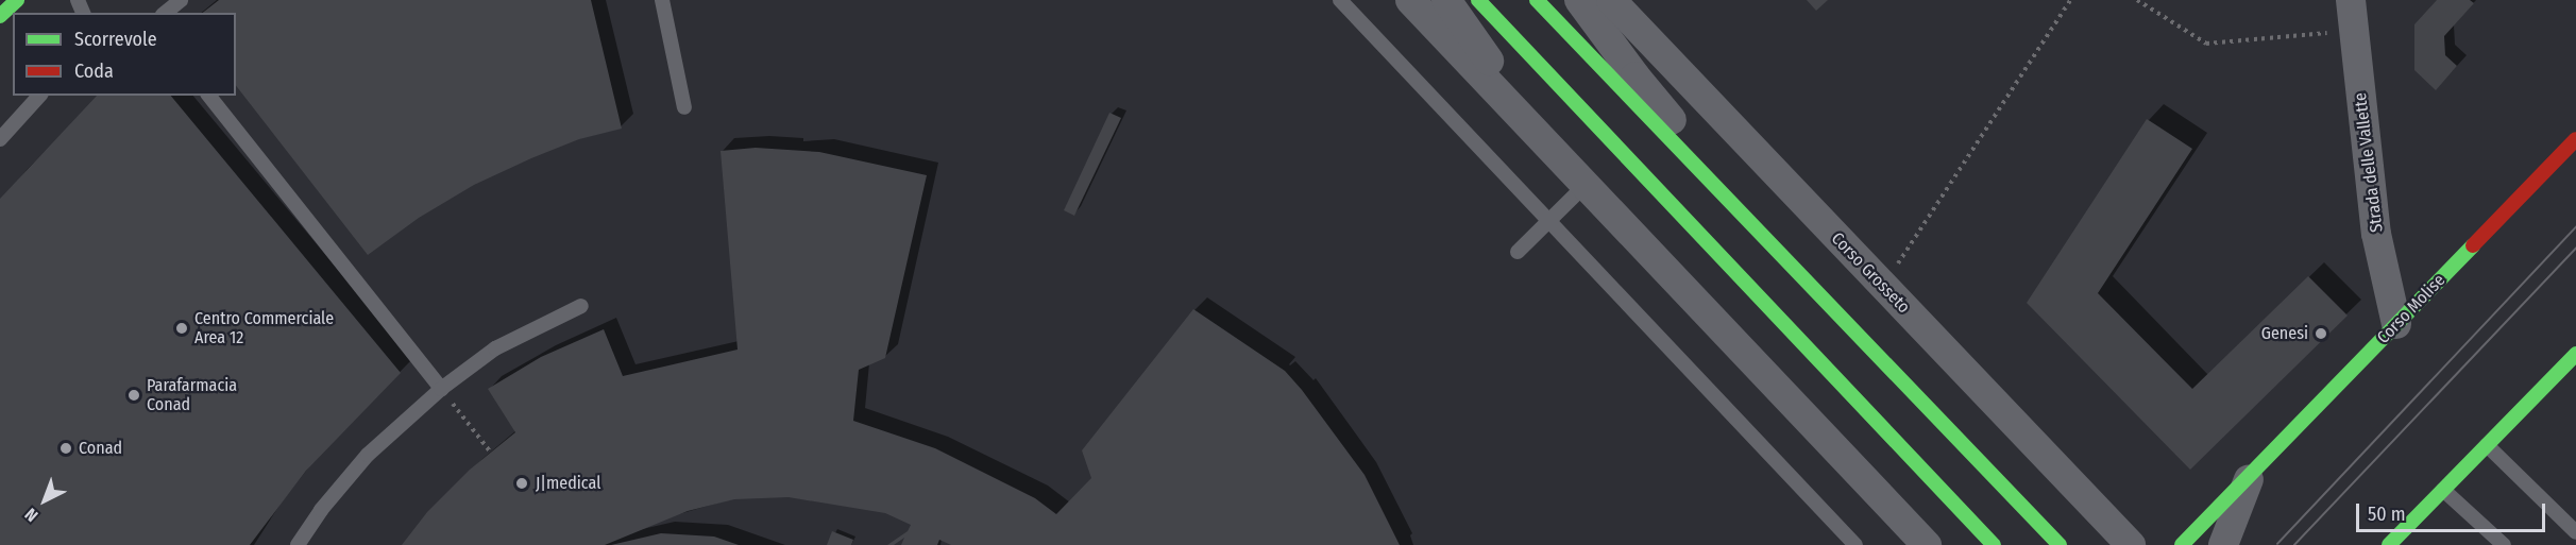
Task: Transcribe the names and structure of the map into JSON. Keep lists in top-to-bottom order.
{
  "streets": {
    "main road": ["Corso Molise"],
    "street": ["Strada delle Vallette", "Corso Grosseto"]
  },
  "crossings": [
    ["Strada delle Vallette", "Corso Molise"]
  ],
  "places": [
    "Centro Commerciale Area 12",
    "Genesi",
    "Parafarmacia Conad",
    "Conad",
    "J|medical"
  ],
  "legend": ["Scorrevole", "Coda"],
  "scale_bar": "50 m",
  "north": "bottom left"
}
